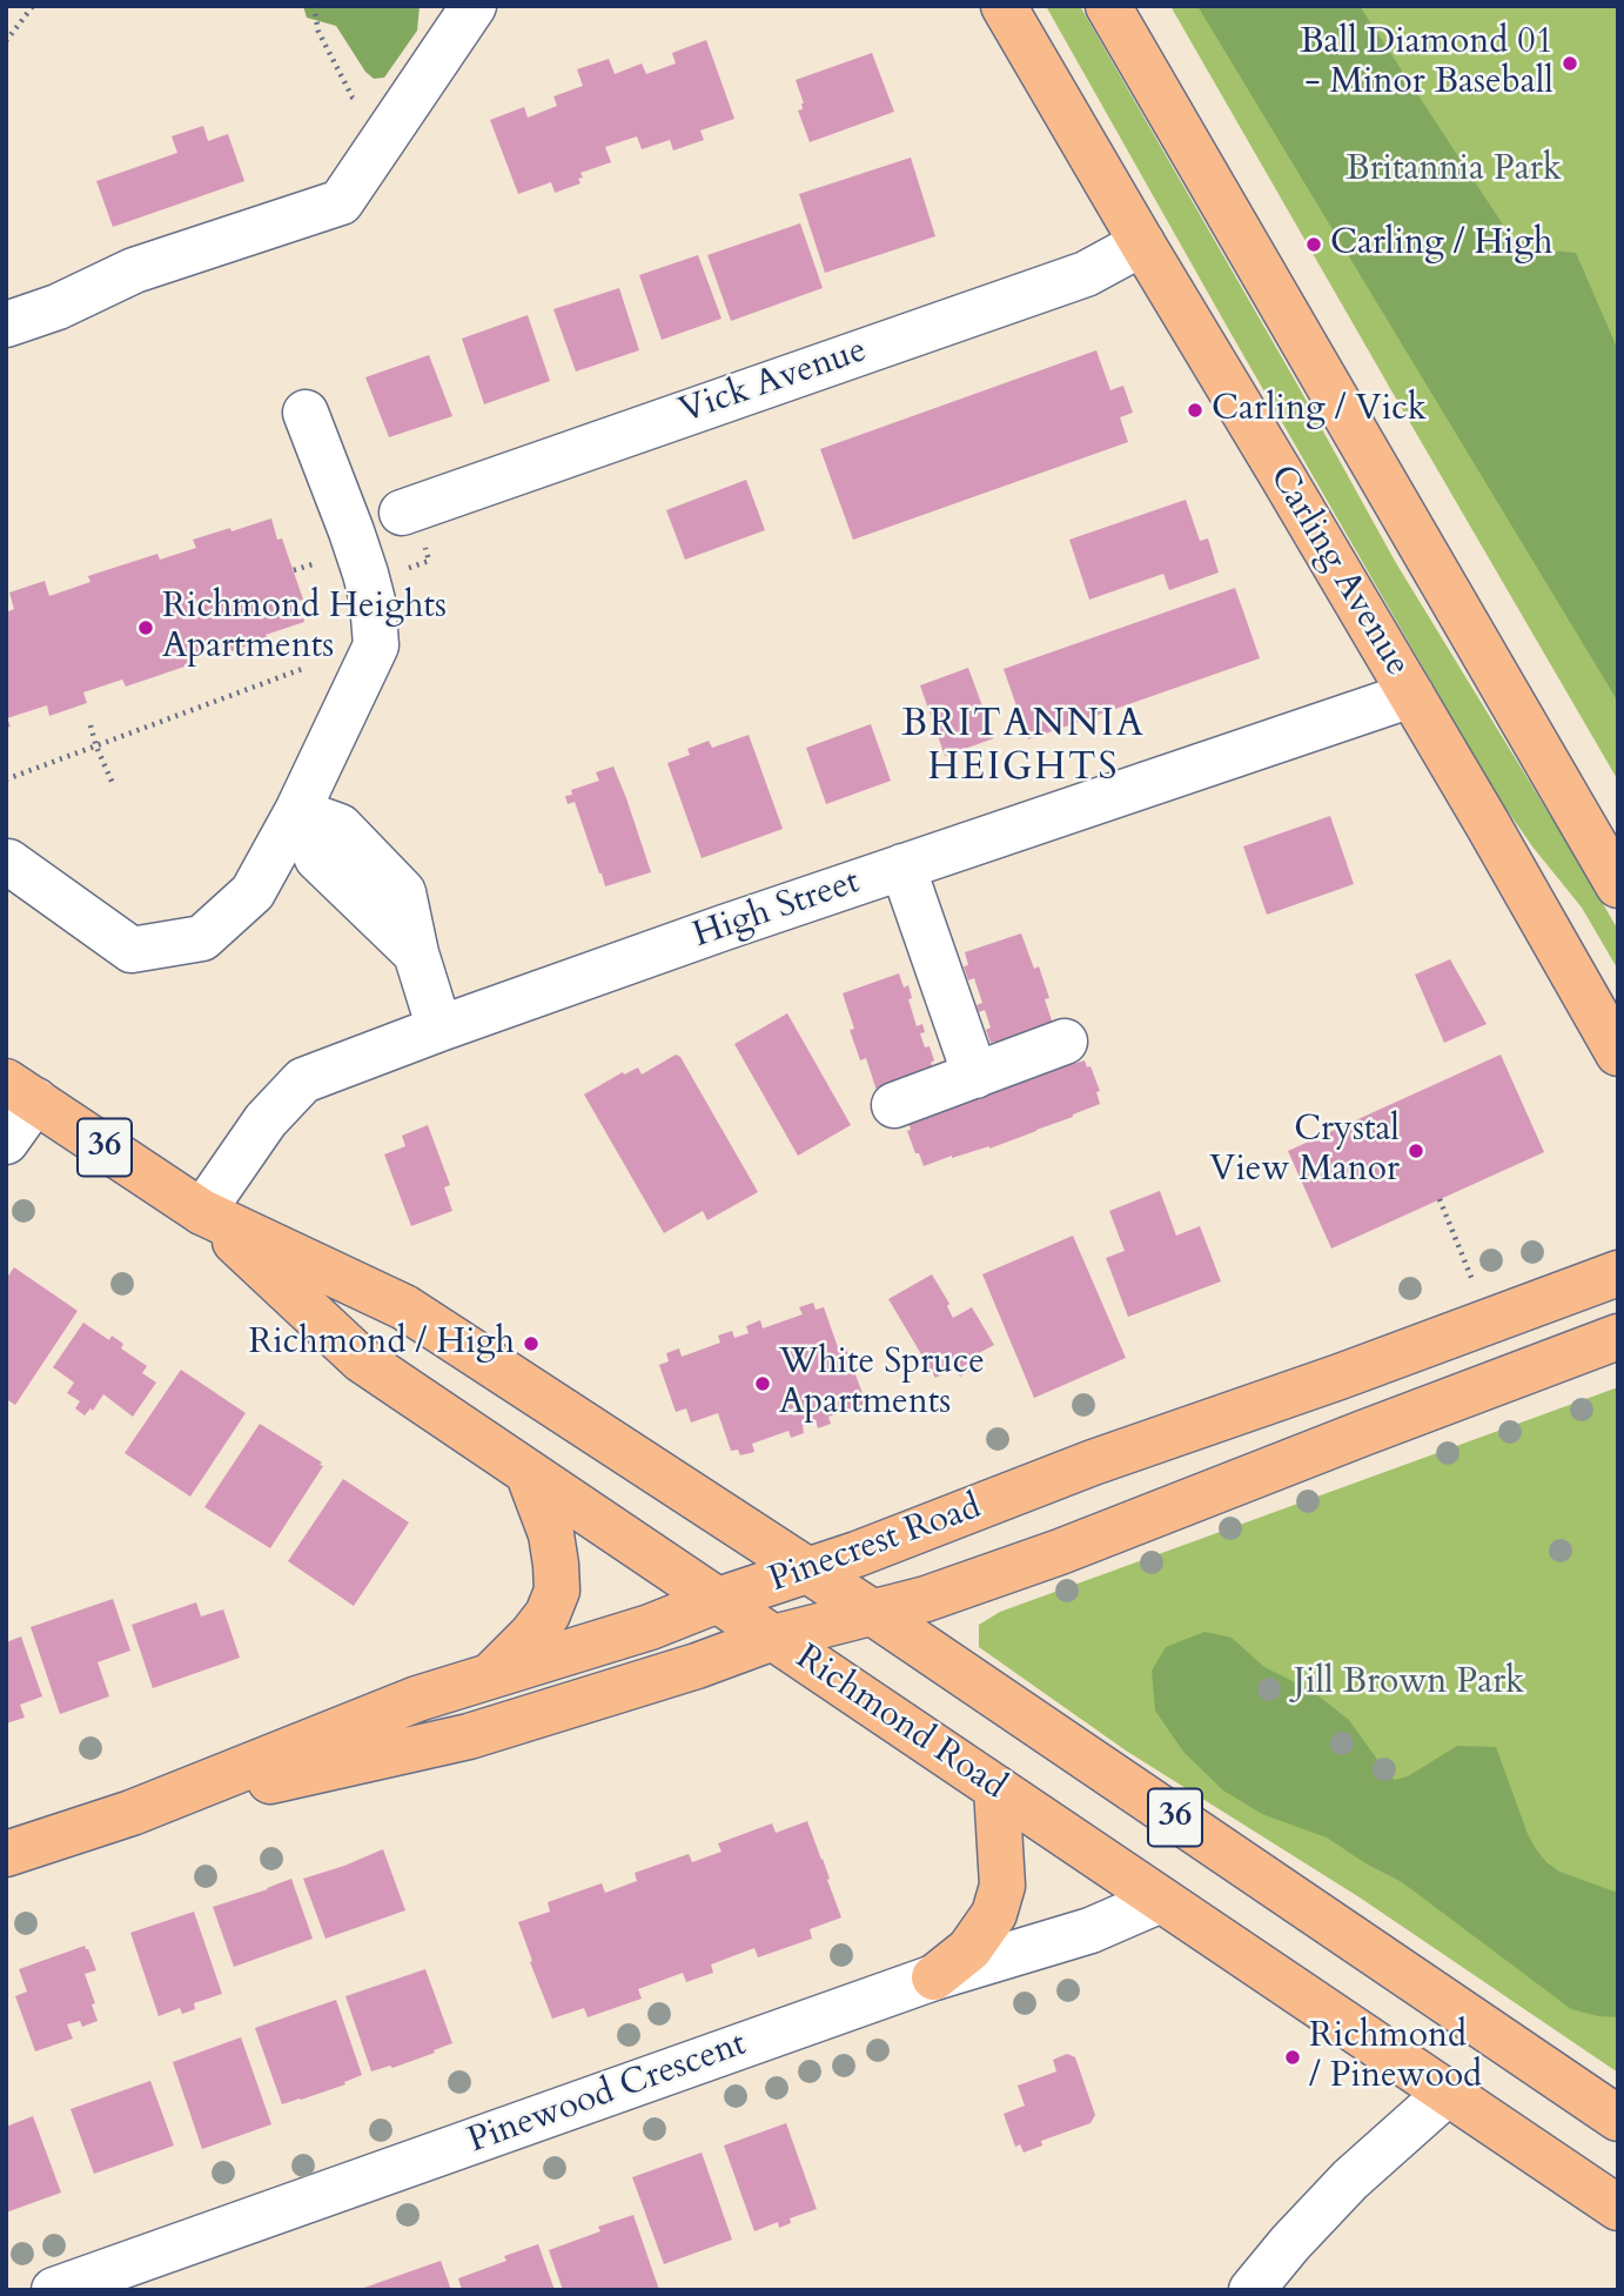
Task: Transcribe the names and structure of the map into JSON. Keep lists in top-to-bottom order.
{
  "streets": {
    "main road": [
      "Carling Avenue",
      "36",
      "Pinecrest Road",
      "Richmond Road"
    ],
    "street": ["Vick Avenue", "High Street", "Pinewood Crescent"]
  },
  "crossings": [
    ["Vick Avenue", "Carling Avenue"],
    ["Carling Avenue", "High Street"],
    ["High Street", "Richmond Road"],
    ["Pinecrest Road", "Richmond Road"],
    ["Richmond Road", "Pinewood Crescent"]
  ],
  "districts": ["BRITANNIA HEIGHTS"],
  "parks": ["Britannia Park", "Jill Brown Park"],
  "places": [
    "Ball Diamond 01 - Minor Baseball",
    "Carling / High",
    "Carling / Vick",
    "Richmond Heights Apartments",
    "Crystal View Manor",
    "Richmond / High",
    "White Spruce Apartments",
    "Richmond / Pinewood"
  ]
}
